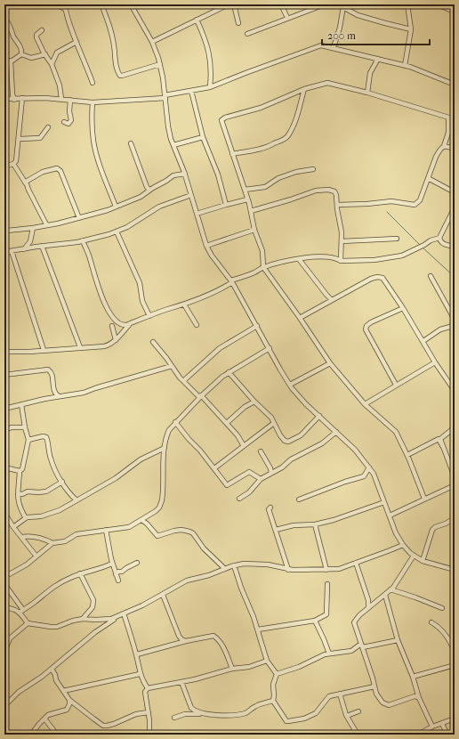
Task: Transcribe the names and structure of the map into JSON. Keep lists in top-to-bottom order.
{
  "scale_bar": "200 m"
}
